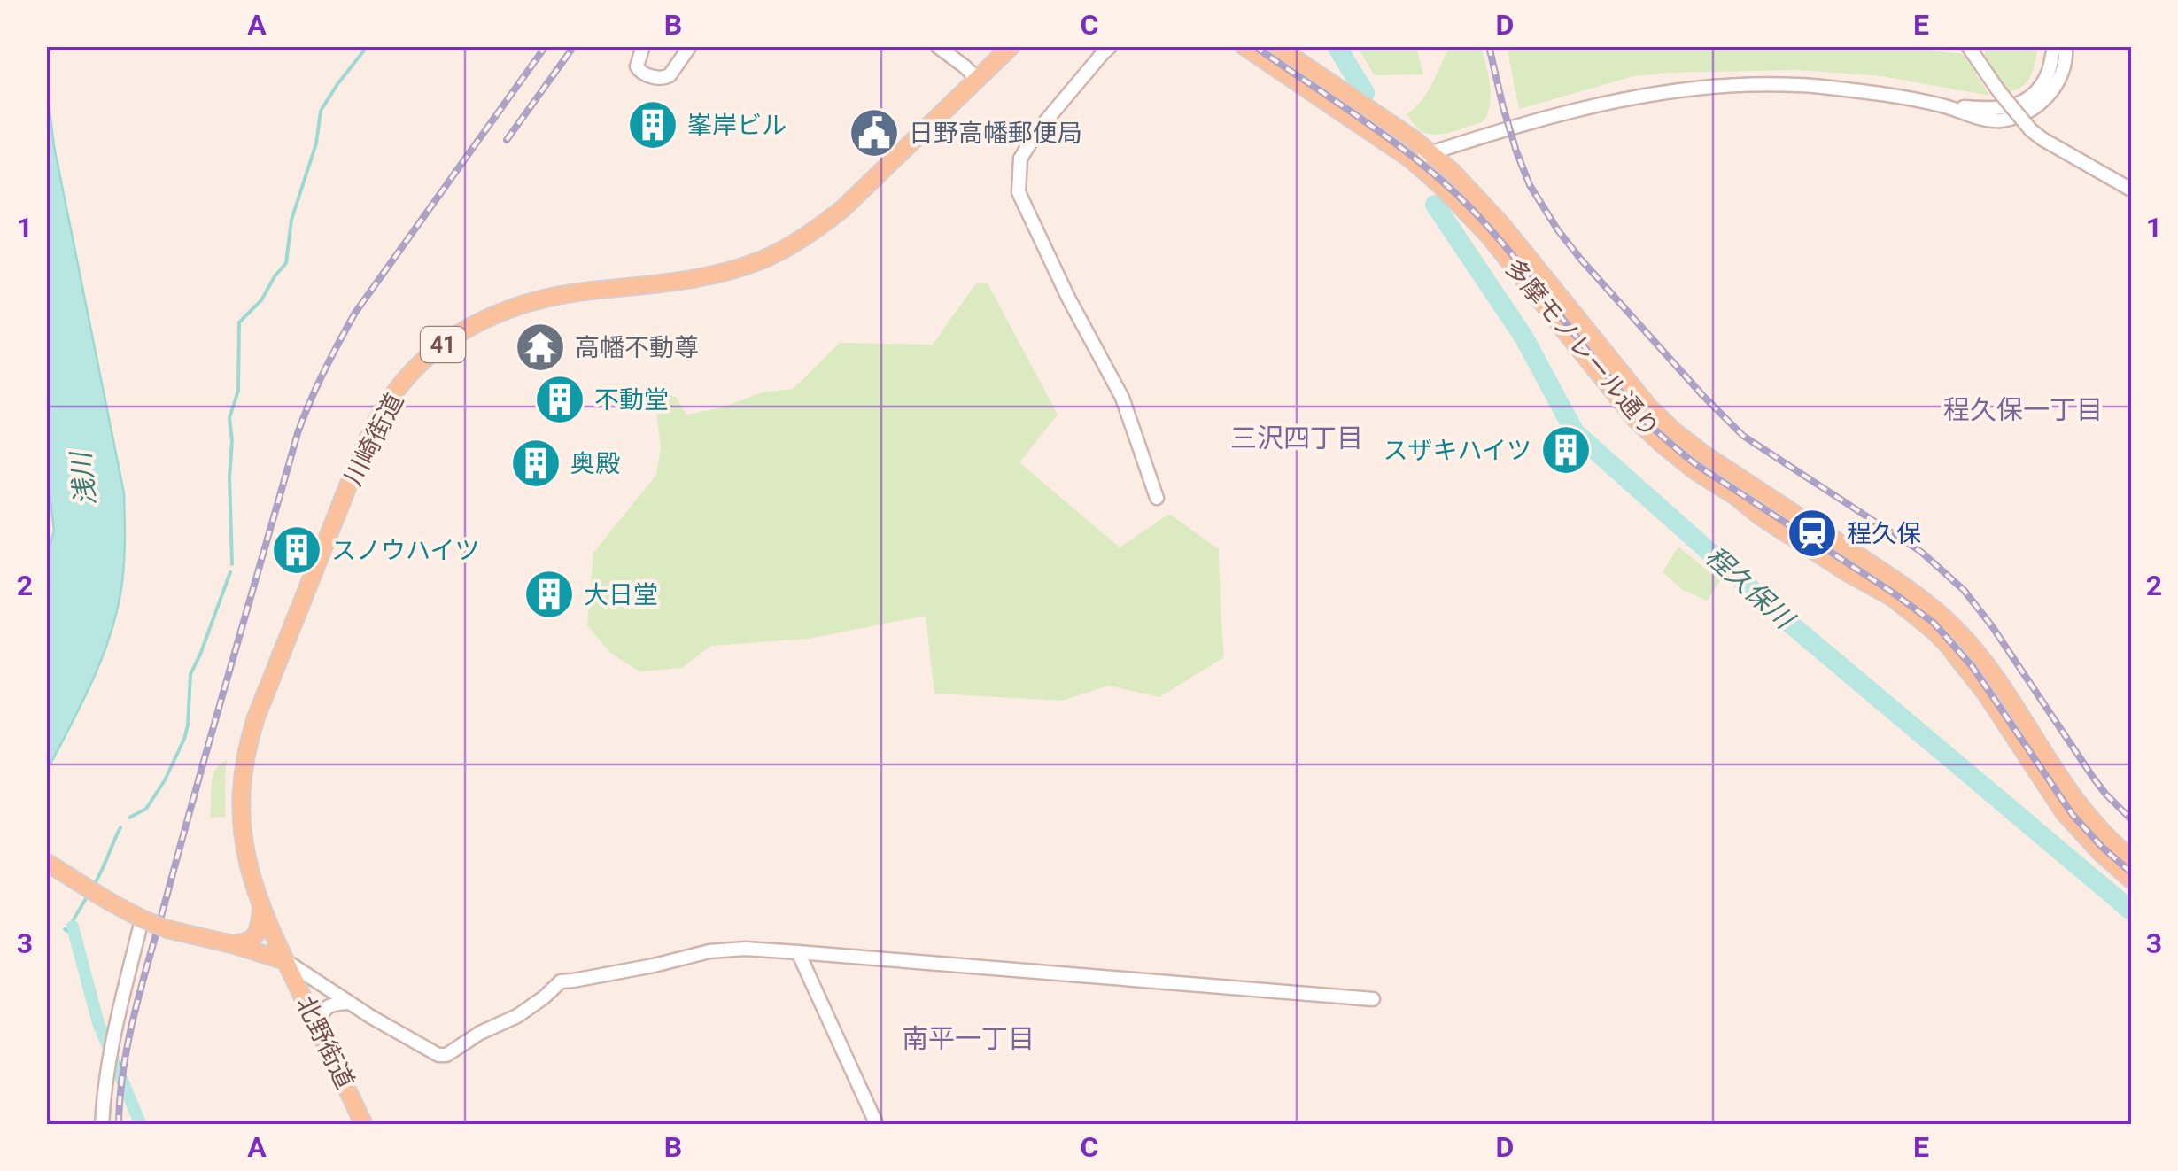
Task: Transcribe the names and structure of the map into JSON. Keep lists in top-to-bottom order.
{
  "streets": {
    "main road": [
      "41",
      "多摩モノレール通り",
      "川崎街道",
      "北野街道"
    ]
  },
  "crossings": [
    ["川崎街道", "北野街道"]
  ],
  "districts": ["程久保一丁目", "三沢四丁目", "南平一丁目"],
  "water": ["浅川", "程久保川"],
  "places": {
    "building": [
      "峯岸ビル",
      "不動堂",
      "スザキハイツ",
      "奥殿",
      "スノウハイツ",
      "大日堂"
    ],
    "public building": ["日野高幡郵便局"],
    "temple": ["高幡不動尊"],
    "station": ["程久保"]
  },
  "grid": {
    "columns": [
      "A",
      "B",
      "C",
      "D",
      "E"
    ],
    "rows": ["1", "2", "3"]
  }
}
